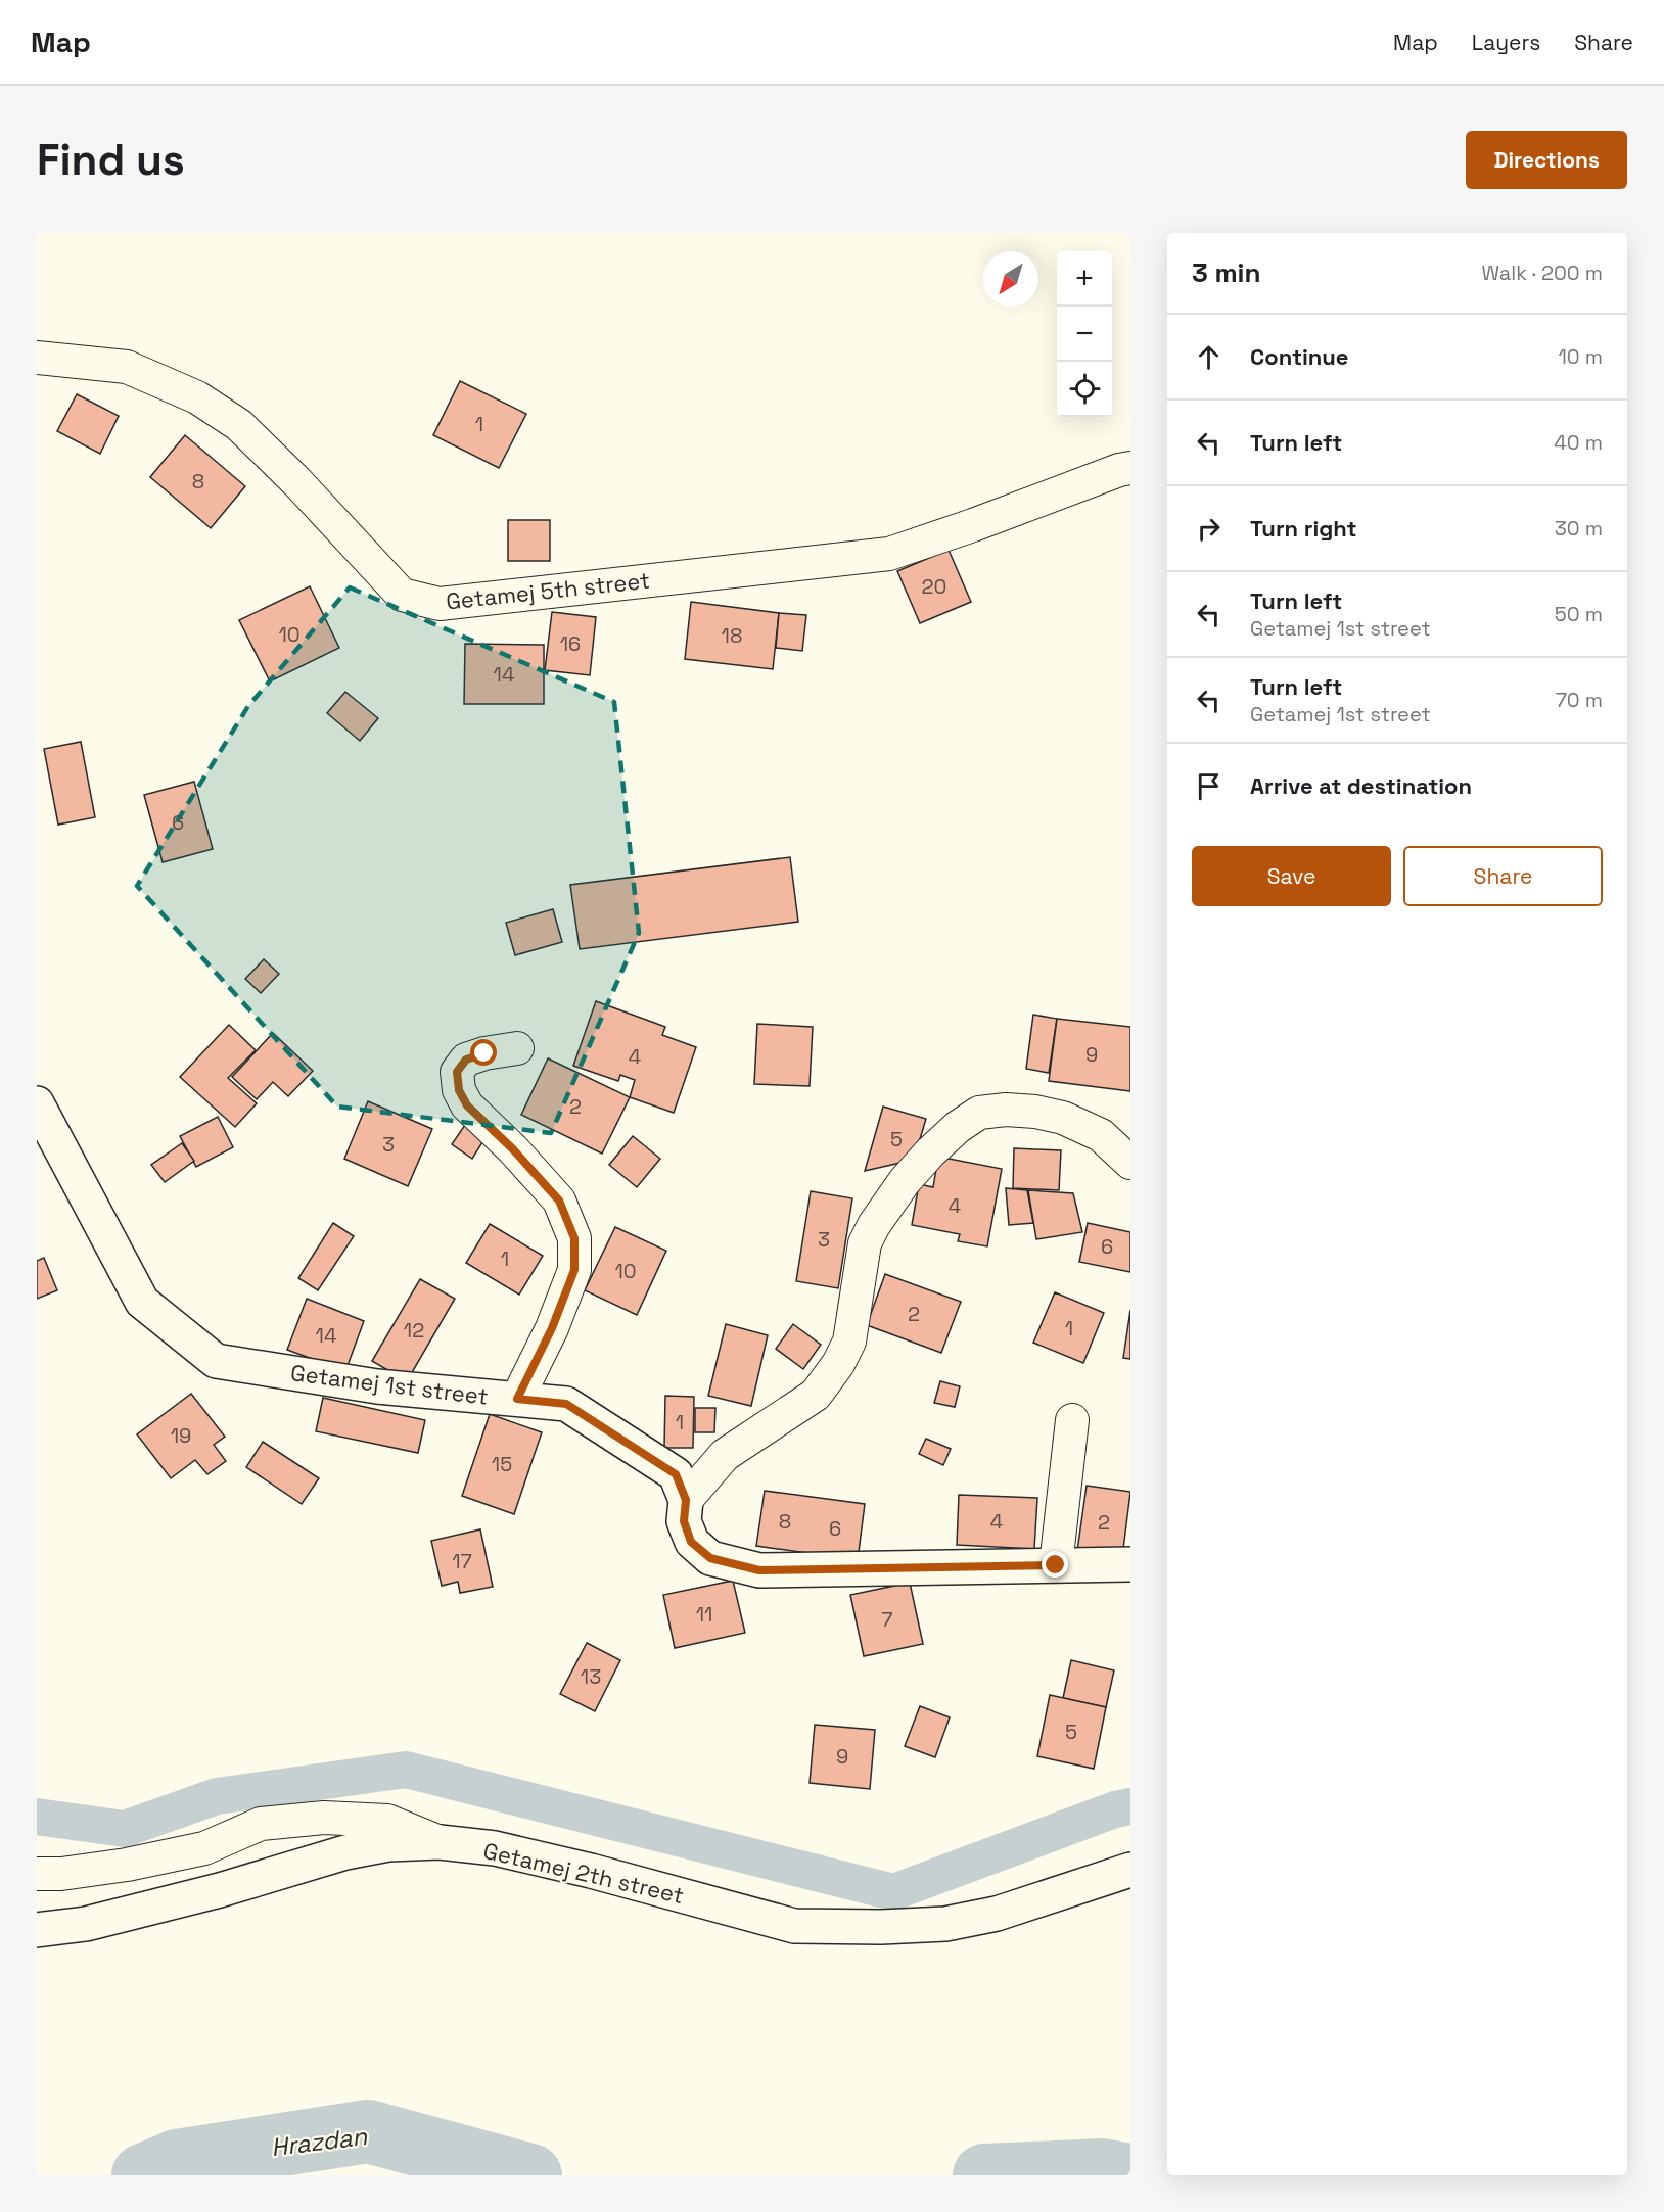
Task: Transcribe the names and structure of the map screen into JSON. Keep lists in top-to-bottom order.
{
  "streets": {
    "street": ["Getamej 5th street", "Getamej 1st street", "Getamej 2th street"]
  },
  "water": ["Hrazdan"],
  "house_numbers": [
    "1",
    "8",
    "20",
    "10",
    "18",
    "16",
    "14",
    "6",
    "9",
    "4",
    "2",
    "5",
    "3",
    "4",
    "3",
    "6",
    "1",
    "10",
    "2",
    "1",
    "12",
    "14",
    "1",
    "19",
    "15",
    "8",
    "4",
    "2",
    "6",
    "17",
    "11",
    "7",
    "13",
    "5",
    "9"
  ],
  "north": "bottom left",
  "page": {
    "header": "Map",
    "nav": ["Map", "Layers", "Share"],
    "buttons": [
      "Directions",
      ["Save", "Share"]
    ],
    "title": "Find us",
    "heading": ["3 min", "Walk · 200 m"],
    "map_buttons": ["+", "−"],
    "list": [
      ["Continue", "10 m"],
      ["Turn left", "40 m"],
      ["Turn right", "30 m"],
      ["Turn left", "Getamej 1st street", "50 m"],
      ["Turn left", "Getamej 1st street", "70 m"],
      "Arrive at destination"
    ]
  }
}
